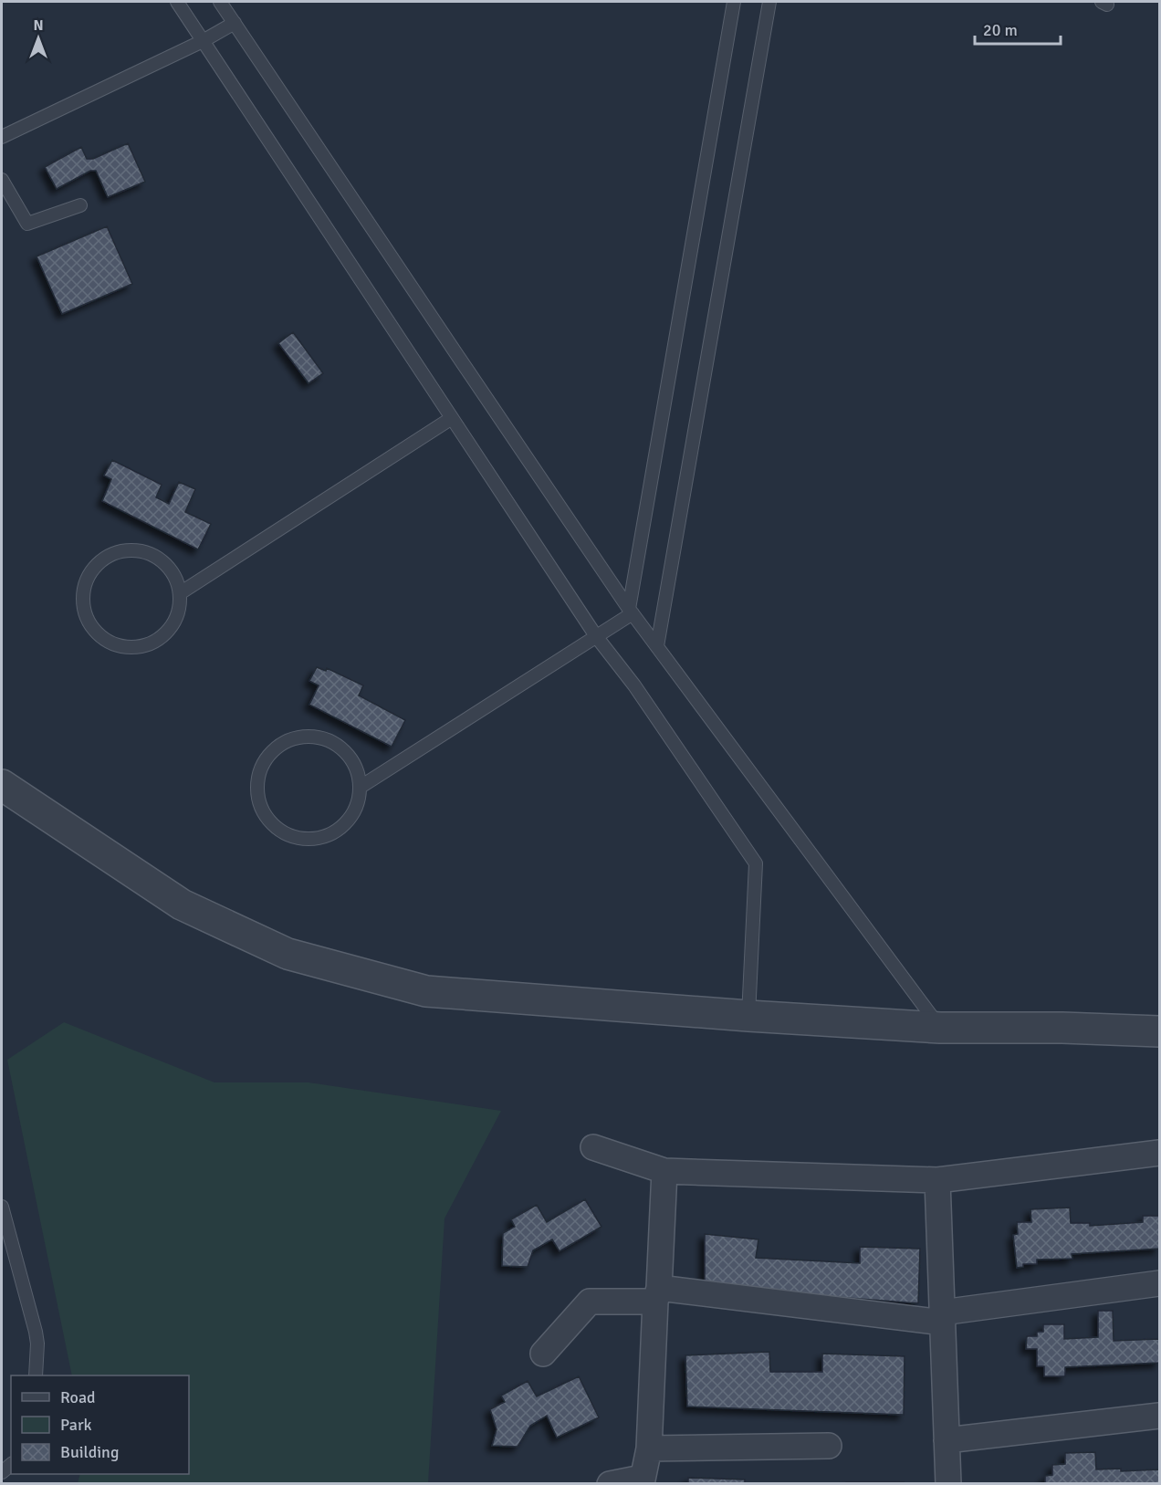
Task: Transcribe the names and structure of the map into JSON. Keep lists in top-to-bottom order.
{
  "legend": ["Road", "Park", "Building"],
  "scale_bar": "20 m",
  "north": "top"
}
